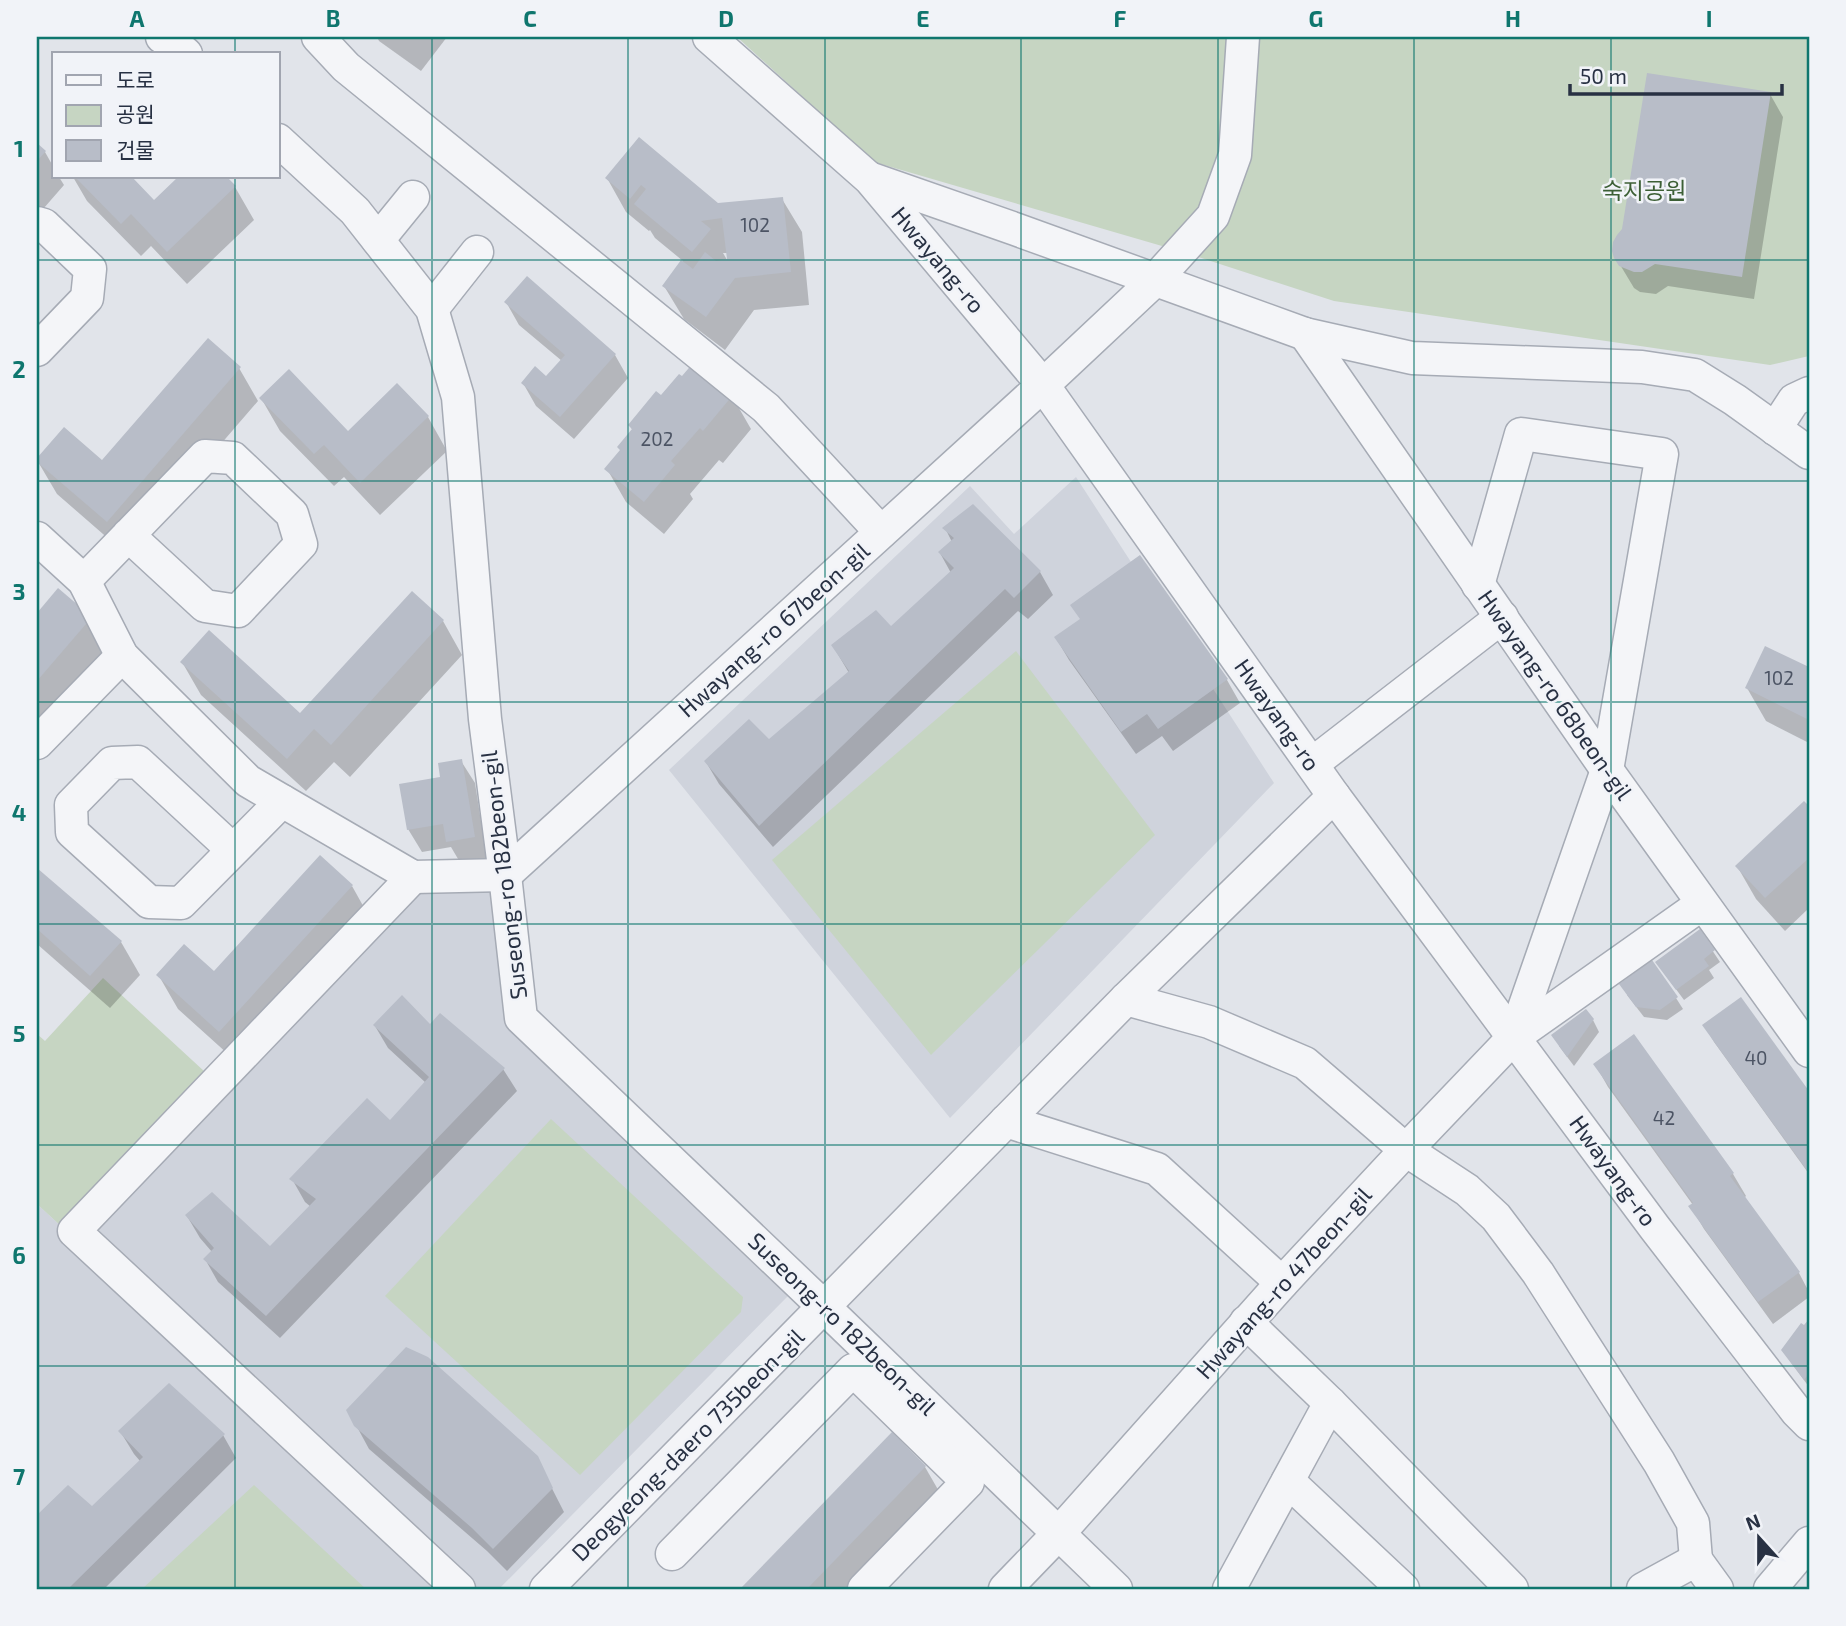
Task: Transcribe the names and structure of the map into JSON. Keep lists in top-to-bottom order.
{
  "streets": {
    "street": [
      "Hwayang-ro",
      "Hwayang-ro 67beon-gil",
      "Hwayang-ro 68beon-gil",
      "Suseong-ro 182beon-gil",
      "Hwayang-ro 47beon-gil",
      "Deogyeong-daero 735beon-gil"
    ]
  },
  "crossings": [
    ["Hwayang-ro", "Hwayang-ro 67beon-gil"],
    ["Hwayang-ro", "Hwayang-ro 47beon-gil"],
    ["Hwayang-ro", "Deogyeong-daero 735beon-gil"],
    ["Hwayang-ro 67beon-gil", "Suseong-ro 182beon-gil"],
    ["Suseong-ro 182beon-gil", "Hwayang-ro 47beon-gil"],
    ["Suseong-ro 182beon-gil", "Deogyeong-daero 735beon-gil"]
  ],
  "parks": ["숙지공원"],
  "house_numbers": [
    "102",
    "202",
    "102",
    "40",
    "42"
  ],
  "legend": ["도로", "공원", "건물"],
  "scale_bar": "50 m",
  "north": "top",
  "grid": {
    "columns": [
      "A",
      "B",
      "C",
      "D",
      "E",
      "F",
      "G",
      "H",
      "I"
    ],
    "rows": [
      "1",
      "2",
      "3",
      "4",
      "5",
      "6",
      "7"
    ]
  }
}
